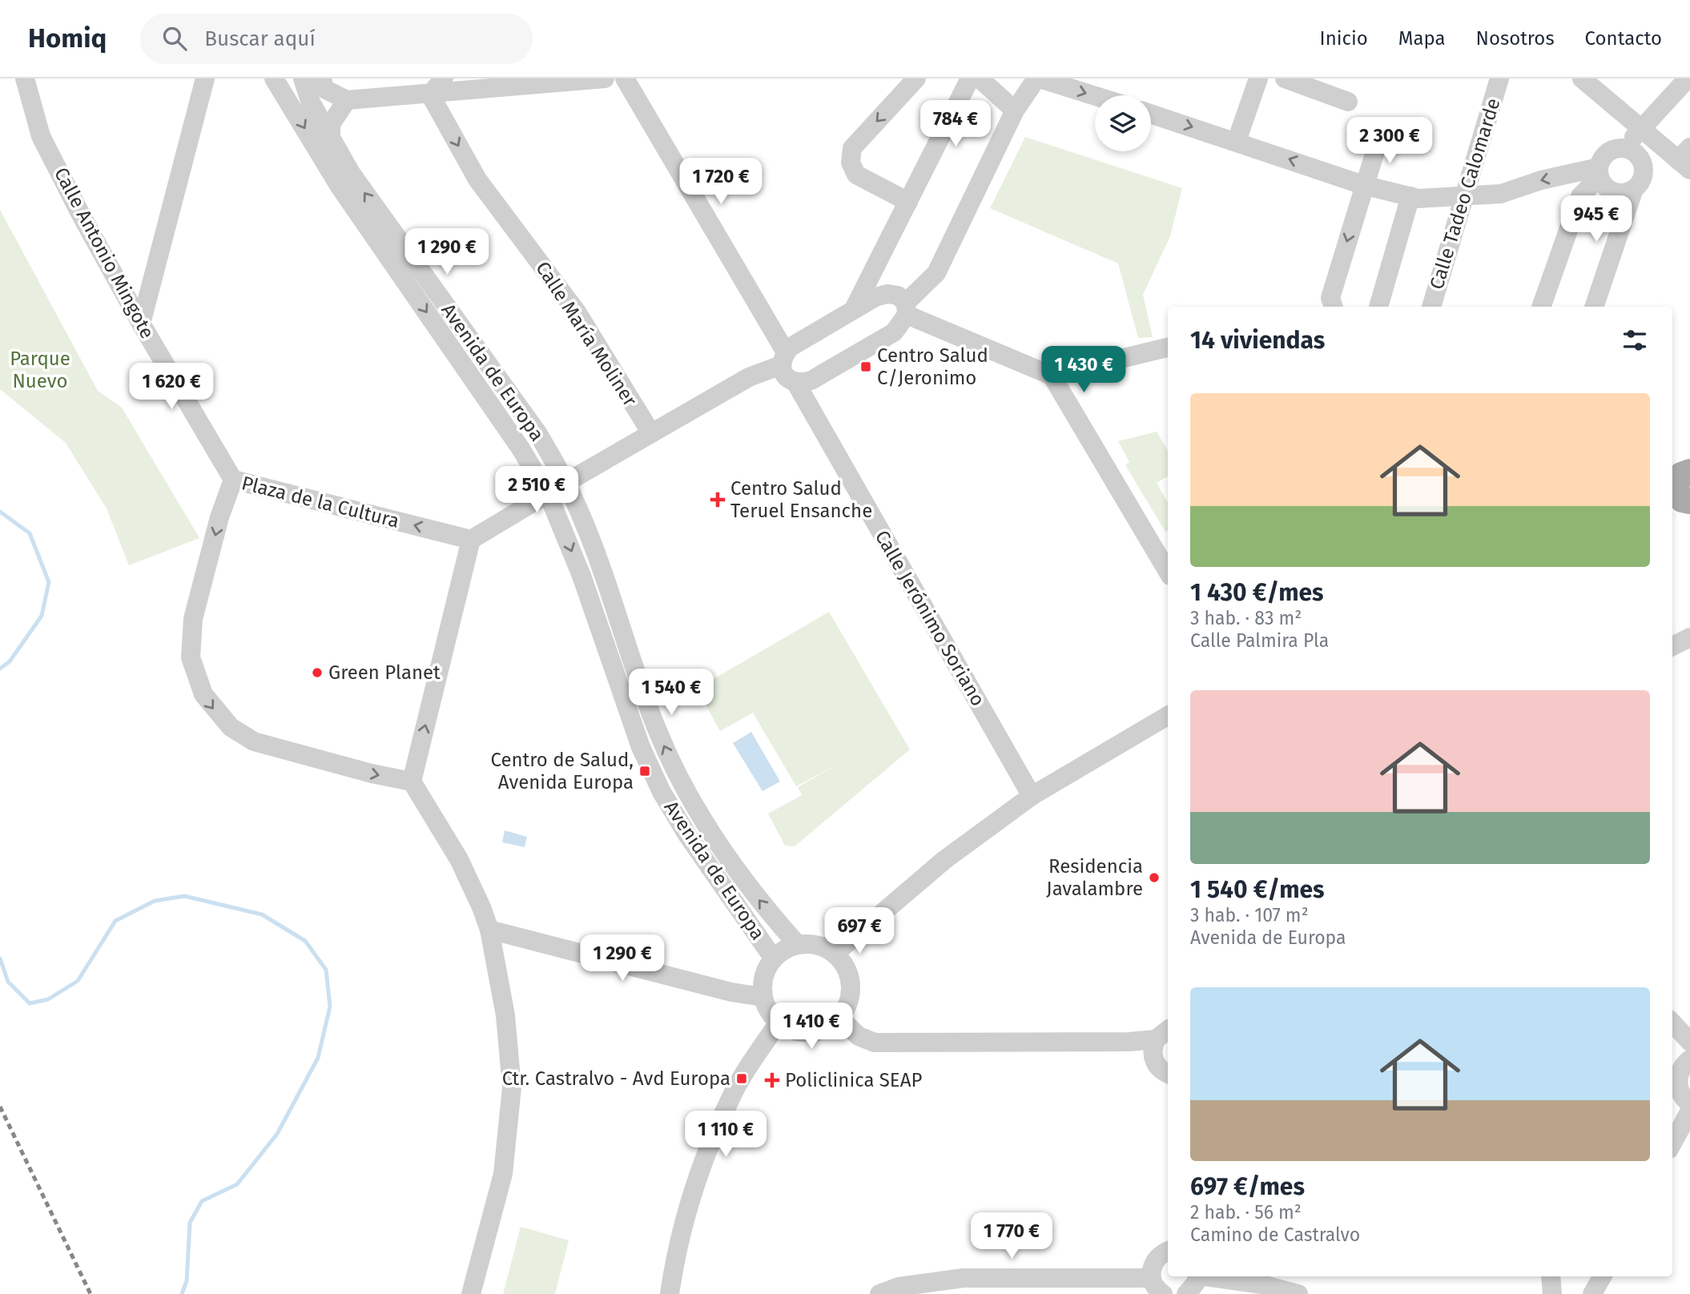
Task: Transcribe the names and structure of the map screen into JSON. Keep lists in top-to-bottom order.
{
  "streets": {
    "street": [
      "Calle Tadeo Calomarde",
      "Calle Antonio Mingote",
      "Calle María Moliner",
      "Avenida de Europa",
      "Plaza de la Cultura",
      "Calle Jerónimo Soriano"
    ]
  },
  "crossings": [
    ["Calle Antonio Mingote", "Plaza de la Cultura"]
  ],
  "parks": ["Parque Nuevo"],
  "places": {
    "transit": ["Centro Salud C/Jeronimo", "Centro de Salud, Avenida Europa", "Ctr. Castralvo - Avd Europa"],
    "health": ["Centro Salud Teruel Ensanche", "Policlinica SEAP"],
    "other": ["Green Planet", "Residencia Javalambre"]
  },
  "page": {
    "header": "Homiq",
    "search": "Buscar aquí",
    "nav": [
      "Inicio",
      "Mapa",
      "Nosotros",
      "Contacto"
    ],
    "price": [
      "784 €",
      "2 300 €",
      "1 720 €",
      "945 €",
      "1 290 €",
      "1 430 €",
      "1 620 €",
      "2 510 €",
      "1 540 €",
      "697 €",
      "1 290 €",
      "1 410 €",
      "1 110 €",
      "1 770 €"
    ],
    "heading": "14 viviendas",
    "list": [
      {
        "name": "1 430 €/mes",
        "note": "3 hab. · 83 m² · Calle Palmira Pla"
      },
      {
        "name": "1 540 €/mes",
        "note": "3 hab. · 107 m² · Avenida de Europa"
      },
      {
        "name": "697 €/mes",
        "note": "2 hab. · 56 m² · Camino de Castralvo"
      }
    ]
  }
}
